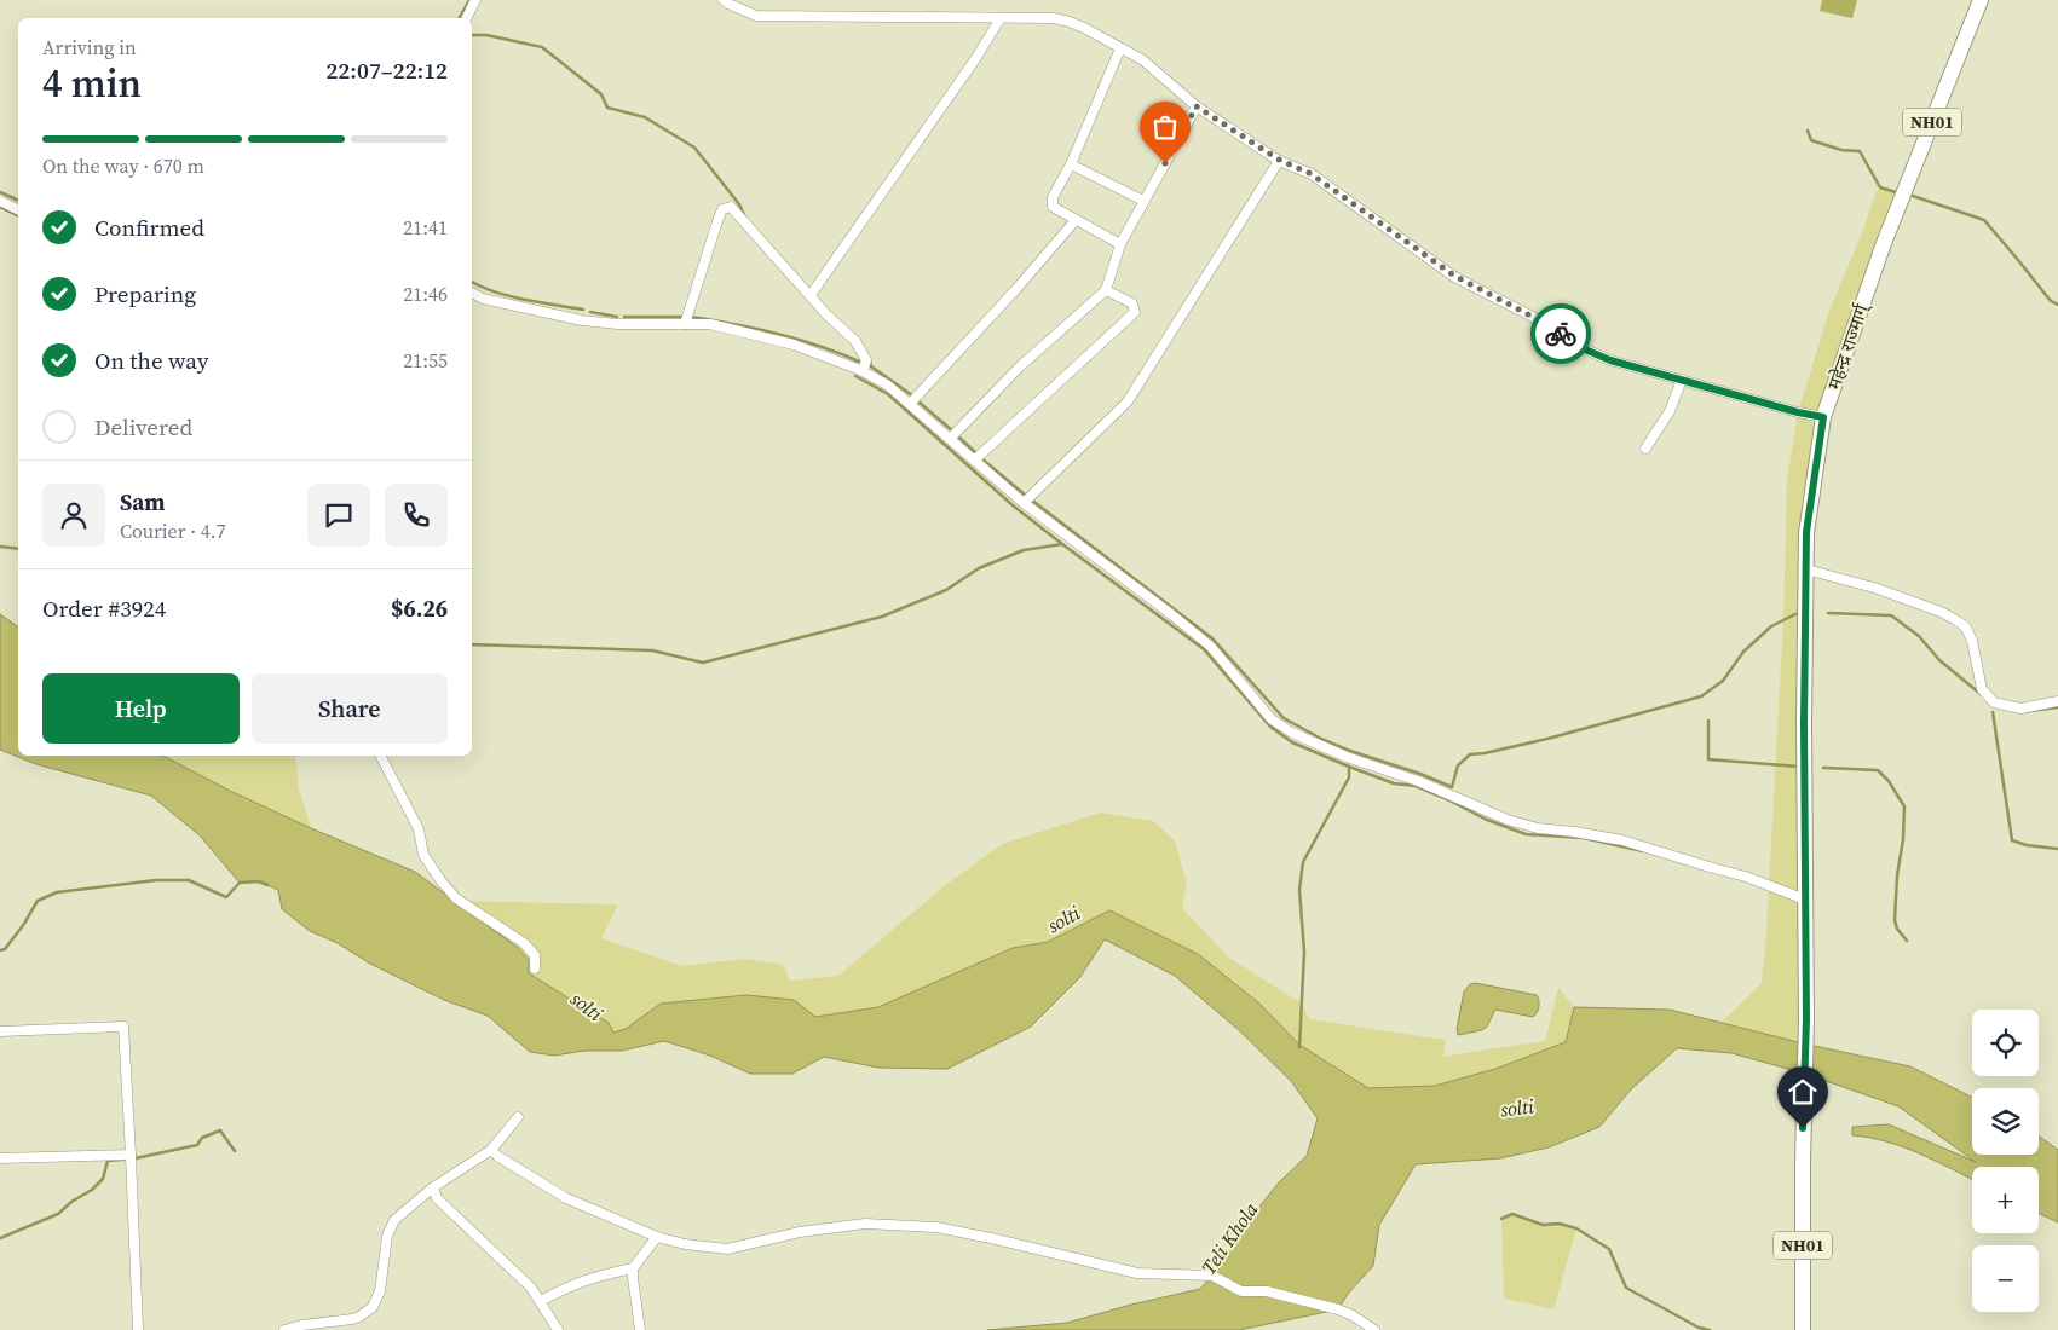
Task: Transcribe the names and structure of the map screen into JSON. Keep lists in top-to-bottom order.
{
  "streets": {
    "highway": ["NH01", "महेन्द्र राज्मार्ग्"]
  },
  "water": ["solti", "Teli Khola"],
  "page": {
    "heading": ["4 min", "Arriving in", "22:07–22:12"],
    "panel": [
      "Sam",
      "Courier · 4.7",
      "Order #3924",
      "$6.26"
    ],
    "bar": "On the way · 670 m",
    "list": [
      ["Confirmed", "21:41"],
      ["Preparing", "21:46"],
      ["On the way", "21:55"],
      "Delivered"
    ],
    "buttons": ["Help", "Share"],
    "map_buttons": ["+", "−"]
  }
}
